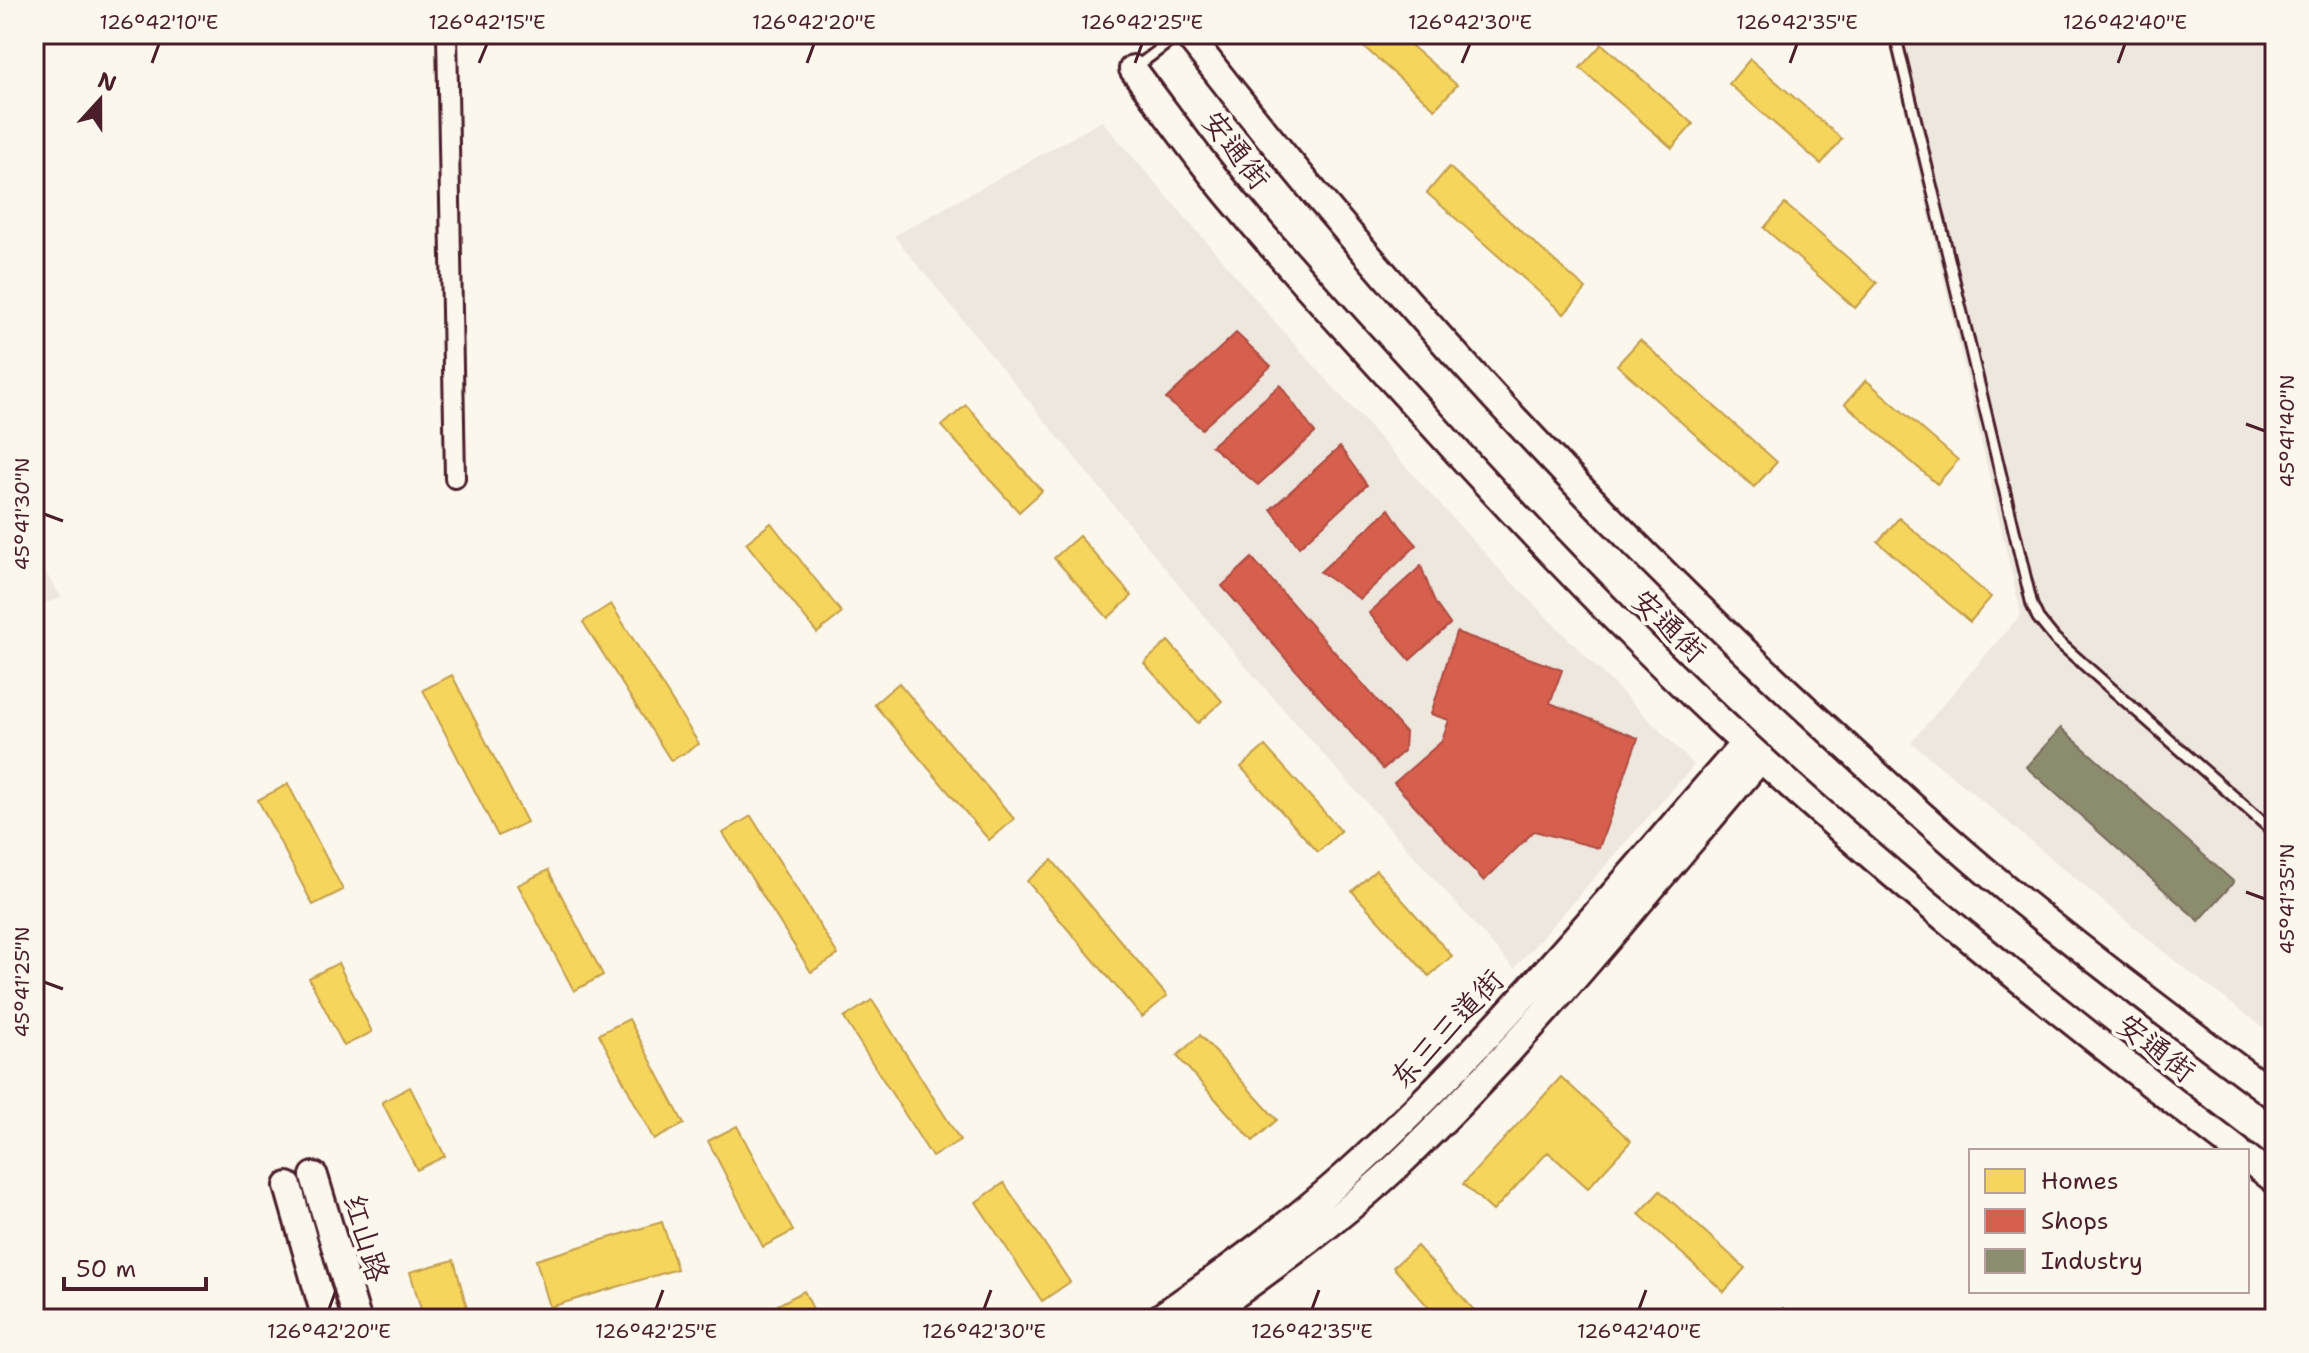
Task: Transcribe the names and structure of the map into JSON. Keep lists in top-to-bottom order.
{
  "streets": {
    "main road": ["安通街", "东三三道街", "红山路"]
  },
  "crossings": [
    ["安通街", "东三三道街"]
  ],
  "legend": ["Homes", "Shops", "Industry"],
  "scale_bar": "50 m",
  "north": "top",
  "coordinates": [
    "126°42'10\"E",
    "126°42'15\"E",
    "126°42'20\"E",
    "126°42'25\"E",
    "126°42'30\"E",
    "126°42'35\"E",
    "126°42'40\"E",
    "45°41'40\"N",
    "45°41'30\"N",
    "45°41'35\"N",
    "45°41'25\"N"
  ]
}
